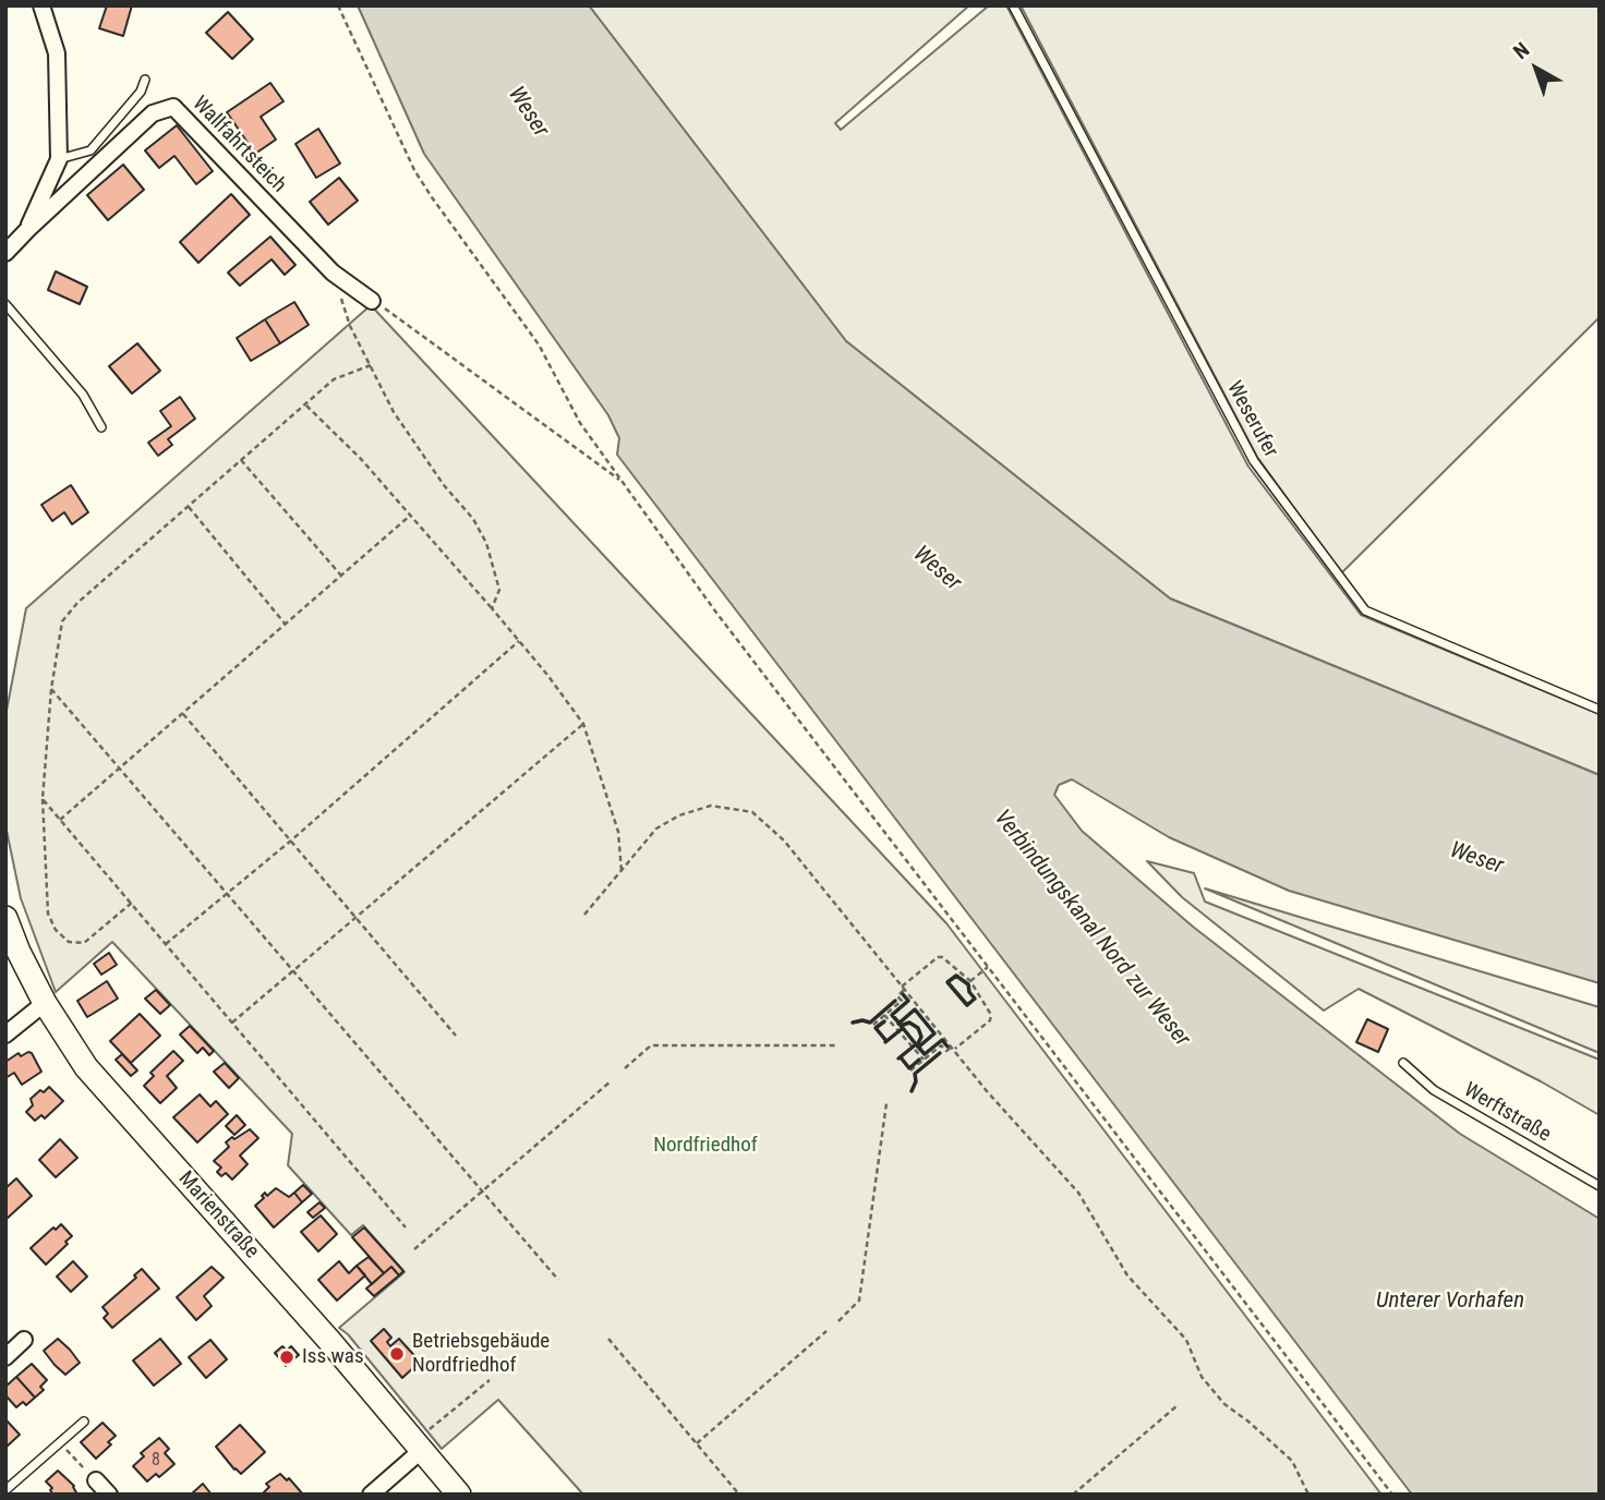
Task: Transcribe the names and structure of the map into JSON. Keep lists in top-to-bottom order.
{
  "streets": {
    "main road": ["Marienstraße"],
    "street": ["Wallfahrtsteich"],
    "lane": ["Weserufer", "Werftstraße"]
  },
  "water": ["Weser", "Verbindungskanal Nord zur Weser", "Unterer Vorhafen"],
  "parks": ["Nordfriedhof"],
  "places": ["Betriebsgebäude Nordfriedhof", "Iss was"],
  "house_numbers": ["8"],
  "north": "top left"
}
